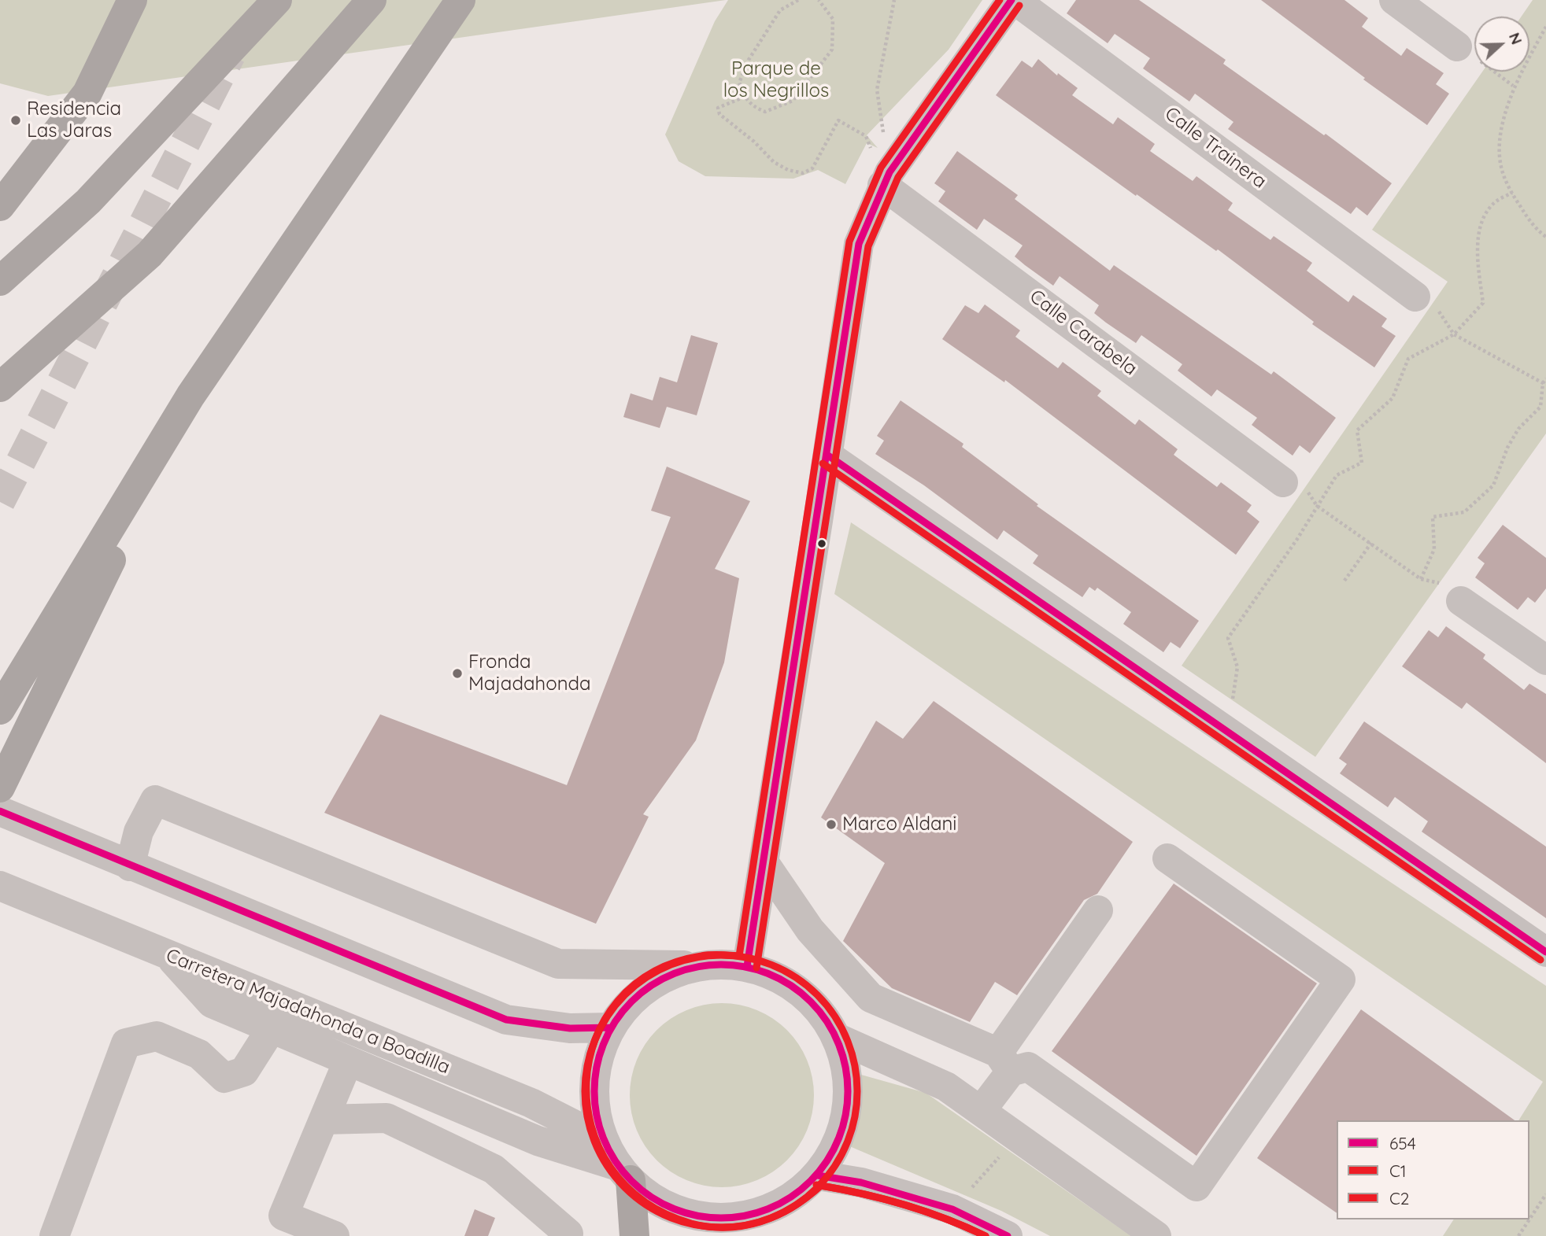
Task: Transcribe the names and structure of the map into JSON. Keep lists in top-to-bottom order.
{
  "streets": {
    "street": ["Calle Trainera", "Calle Carabela", "Carretera Majadahonda a Boadilla"]
  },
  "parks": ["Parque de los Negrillos"],
  "places": ["Residencia Las Jaras", "Fronda Majadahonda", "Marco Aldani"],
  "lines": ["transit line 654", "transit line C2", "transit line C1"],
  "legend": ["654", "C1", "C2"],
  "north": "right"
}
